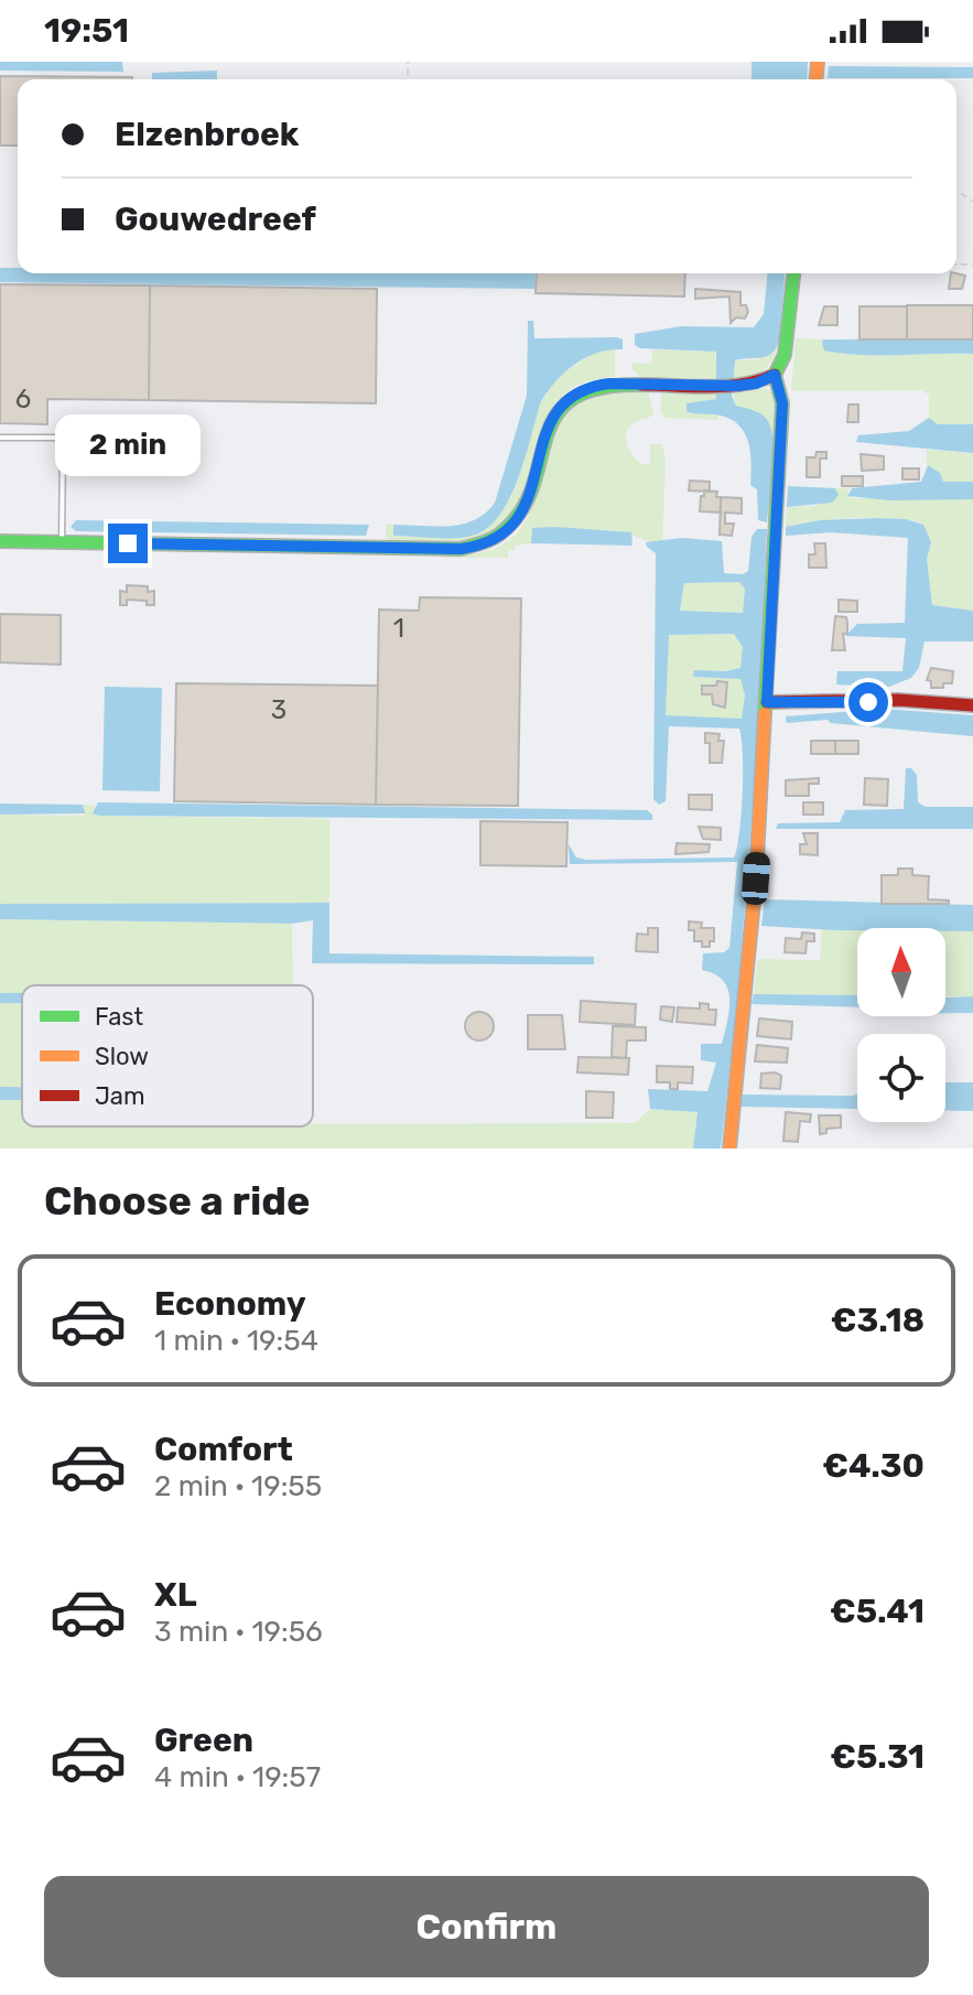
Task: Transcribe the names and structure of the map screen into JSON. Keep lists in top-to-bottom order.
{
  "house_numbers": ["6", "1", "3"],
  "legend": ["Fast", "Slow", "Jam"],
  "north": "top",
  "page": {
    "status": "19:51",
    "banner": ["Elzenbroek", "Gouwedreef"],
    "bubble": "2 min",
    "heading": "Choose a ride",
    "list": [
      {
        "name": "Economy",
        "note": "1 min · 19:54",
        "value": "€3.18"
      },
      {
        "name": "Comfort",
        "note": "2 min · 19:55",
        "value": "€4.30"
      },
      {
        "name": "XL",
        "note": "3 min · 19:56",
        "value": "€5.41"
      },
      {
        "name": "Green",
        "note": "4 min · 19:57",
        "value": "€5.31"
      }
    ],
    "buttons": "Confirm"
  }
}
